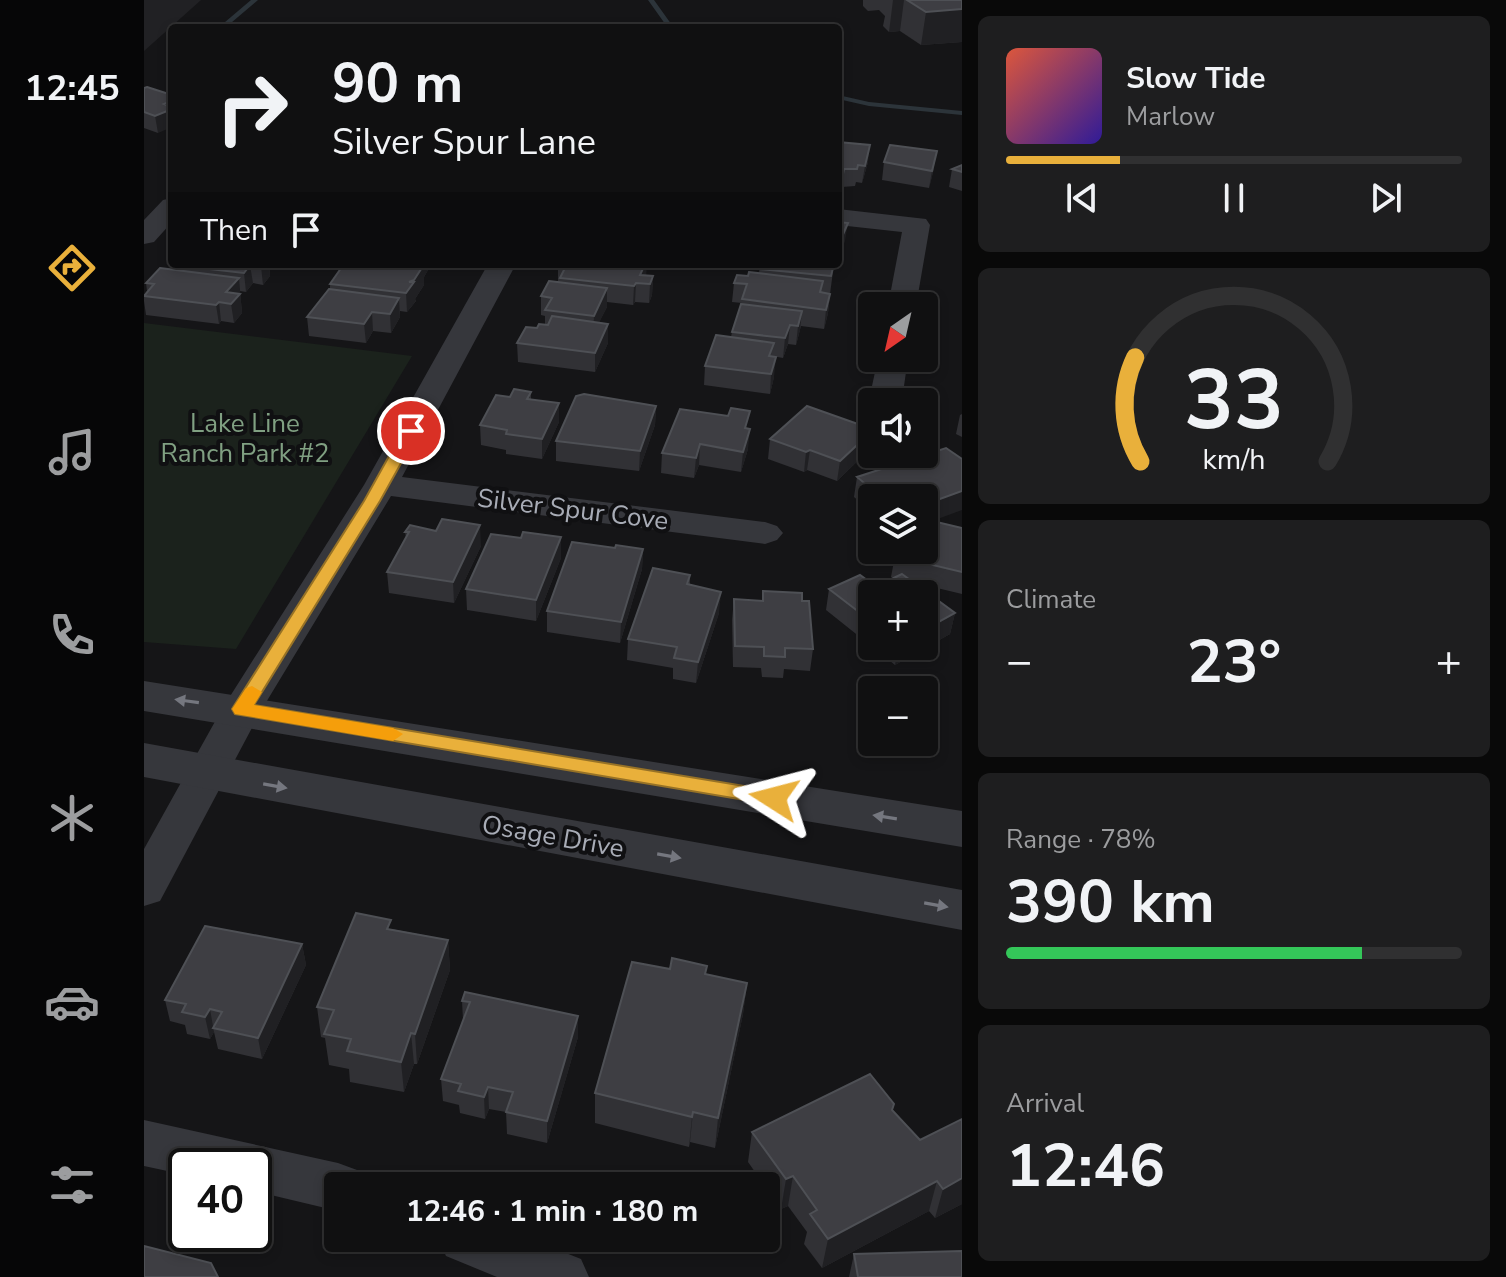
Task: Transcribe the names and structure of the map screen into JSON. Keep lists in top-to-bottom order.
{
  "streets": {
    "street": ["Silver Spur Cove", "Osage Drive"]
  },
  "parks": ["Lake Line Ranch Park #2"],
  "north": "bottom left",
  "page": {
    "tabs": "12:45",
    "turn": ["90 m", "Silver Spur Lane"],
    "song": ["Slow Tide", "Marlow"],
    "then": "Then",
    "map_buttons": ["+", "−"],
    "tile": [
      "Climate",
      ["Range · 78%", "390 km"],
      ["Arrival", "12:46"]
    ],
    "heat": ["−", "23°", "+"],
    "limit": "40",
    "trip": "12:46 · 1 min · 180 m",
    "gauge": ["33", "km/h"]
  }
}
